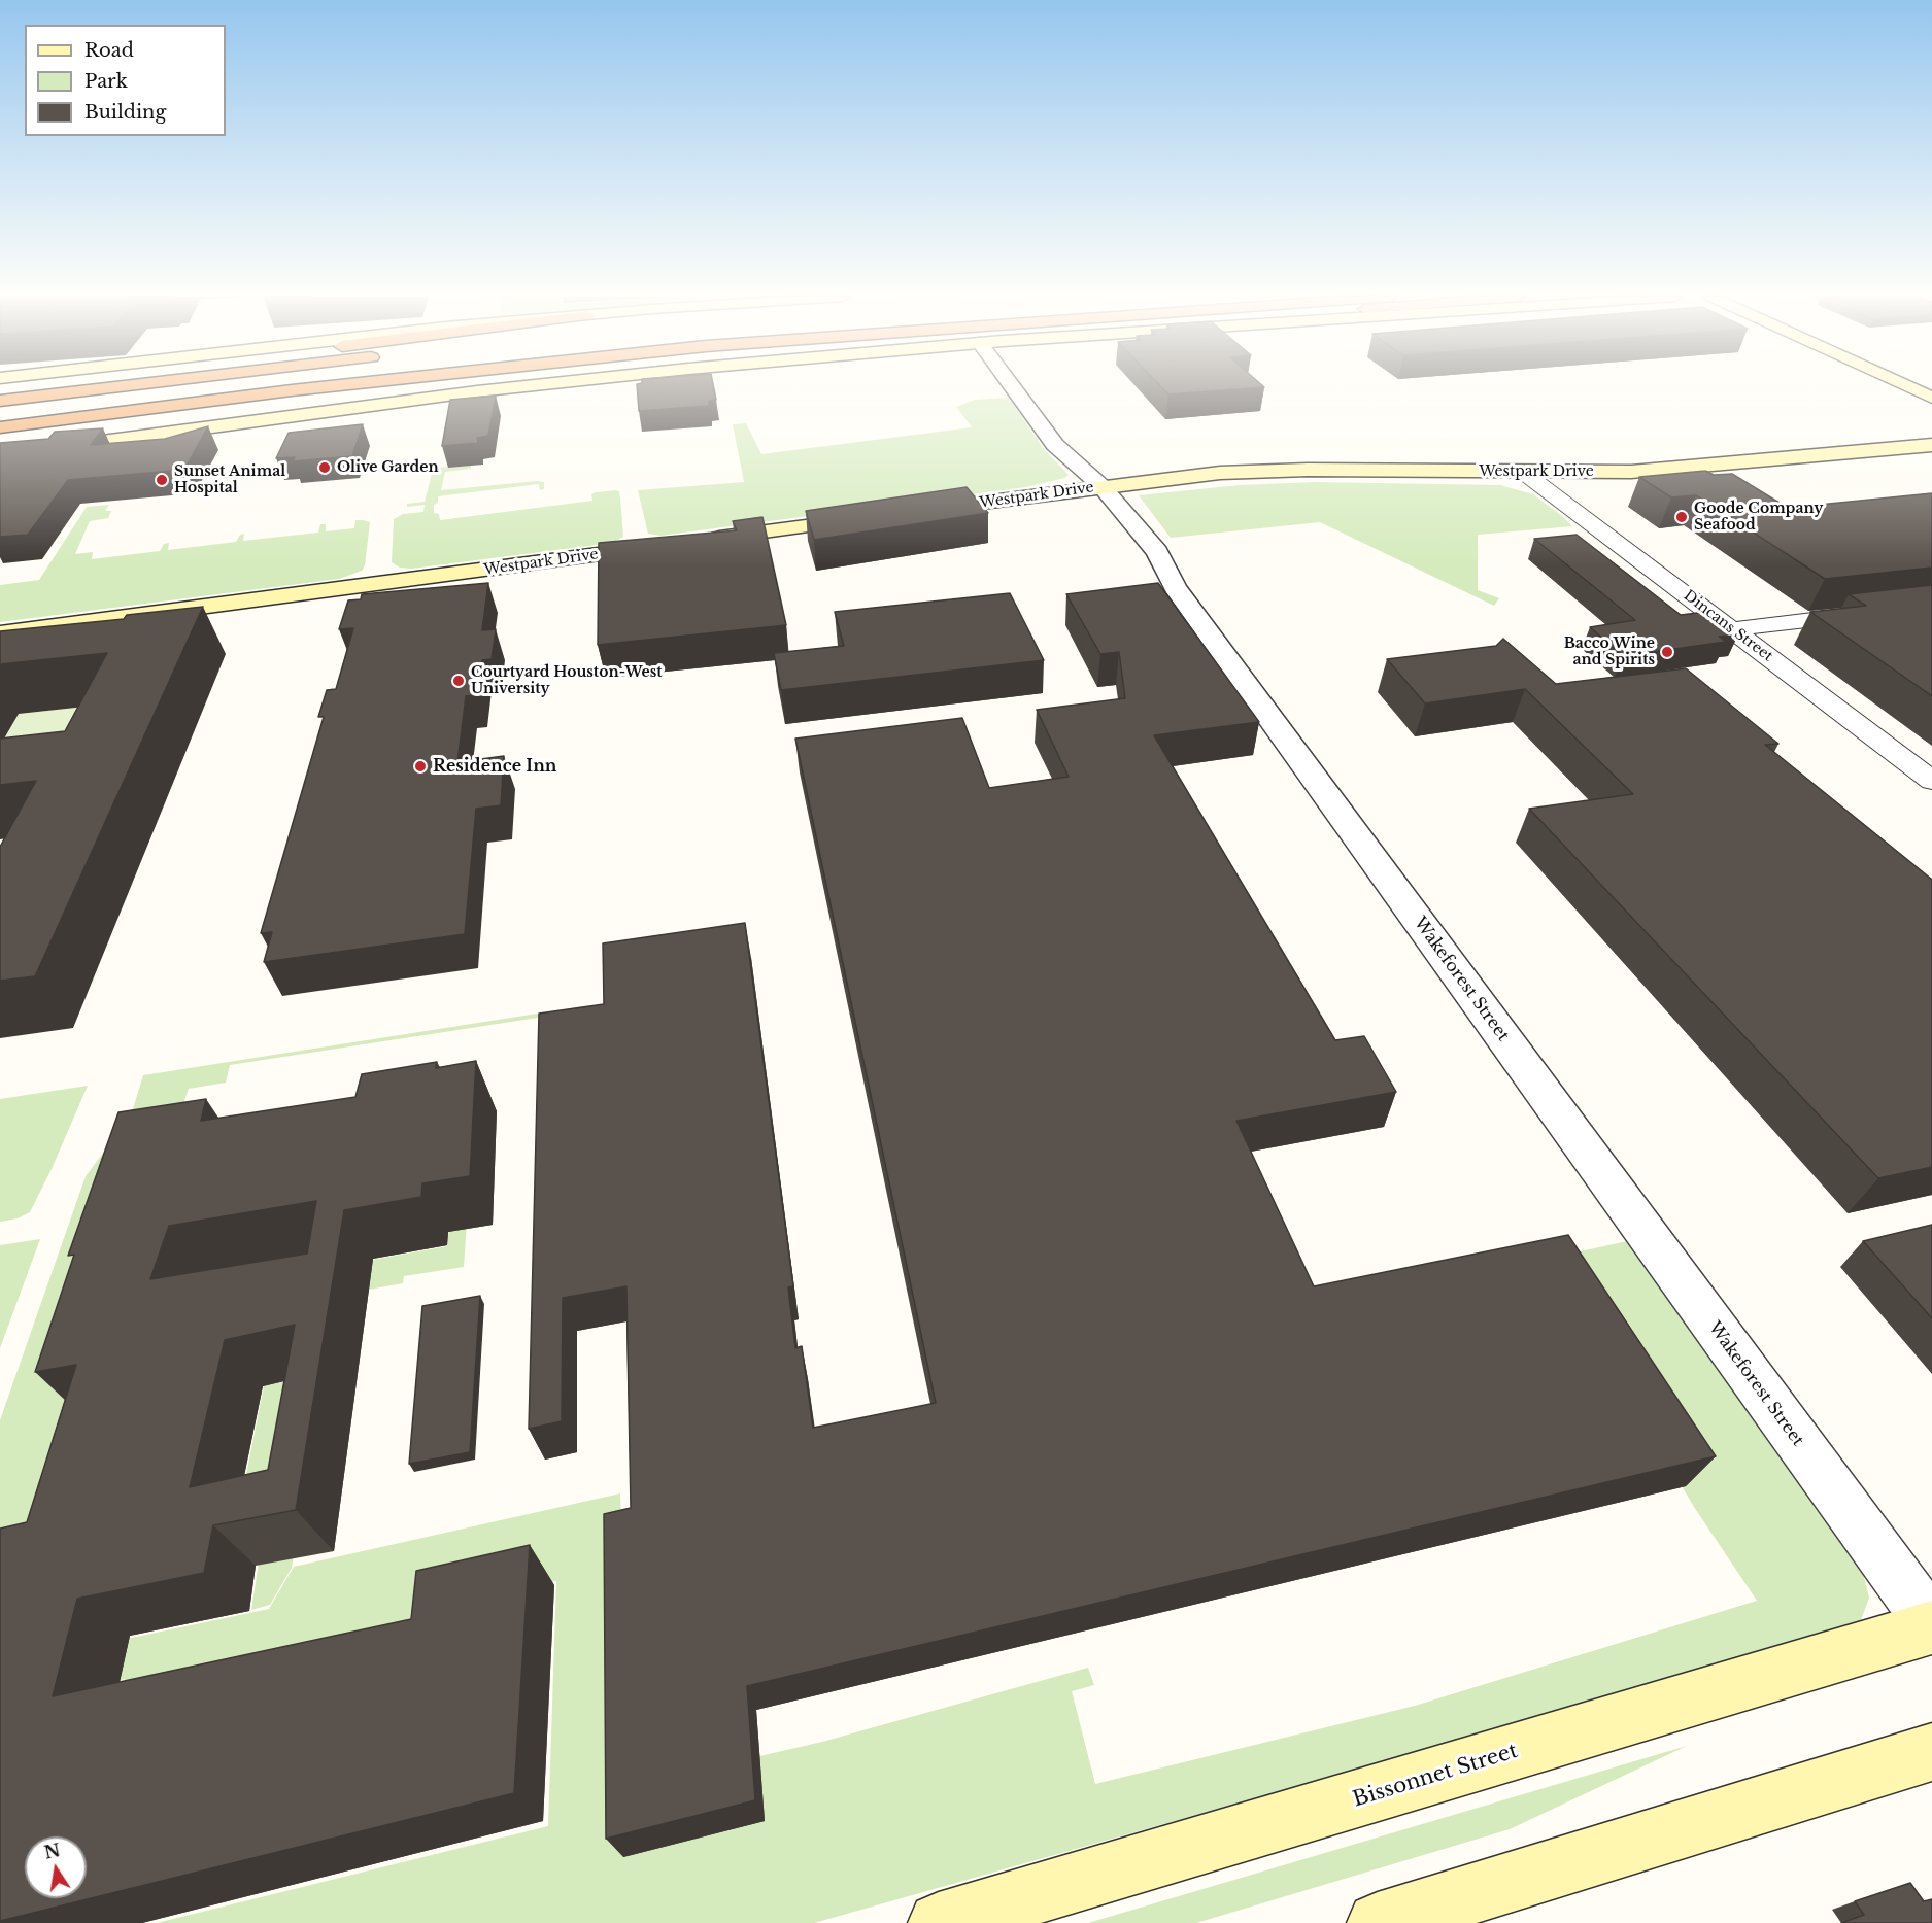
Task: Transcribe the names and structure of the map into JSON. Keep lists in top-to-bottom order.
{
  "streets": {
    "main road": ["Westpark Drive", "Bissonnet Street"],
    "street": ["Dincans Street", "Wakeforest Street"]
  },
  "crossings": [
    ["Westpark Drive", "Dincans Street"],
    ["Westpark Drive", "Wakeforest Street"],
    ["Wakeforest Street", "Bissonnet Street"]
  ],
  "places": [
    "Olive Garden",
    "Sunset Animal Hospital",
    "Goode Company Seafood",
    "Bacco Wine and Spirits",
    "Courtyard Houston-West University",
    "Residence Inn"
  ],
  "legend": ["Road", "Park", "Building"],
  "north": "top"
}
